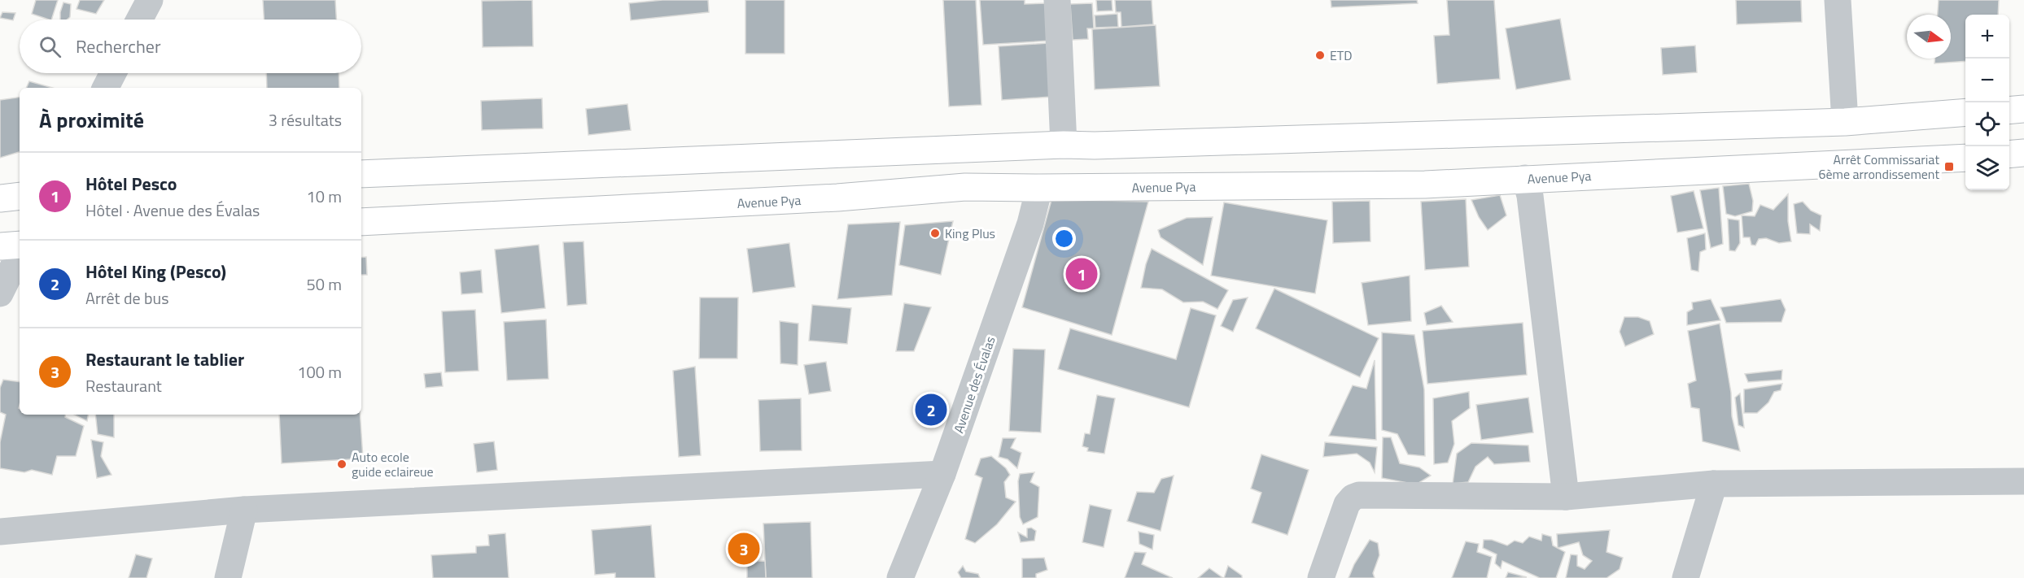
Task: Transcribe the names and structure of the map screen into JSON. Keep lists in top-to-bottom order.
{
  "streets": {
    "main road": ["Avenue Pya"],
    "street": ["Avenue des Évalas"]
  },
  "crossings": [
    ["Avenue Pya", "Avenue des Évalas"]
  ],
  "places": {
    "other": ["ETD", "King Plus", "Auto ecole guide eclaireue"],
    "transit": ["Arrêt Commissariat 6ème arrondissement"]
  },
  "north": "right",
  "page": {
    "map_buttons": ["+", "−"],
    "search": "Rechercher",
    "heading": ["À proximité", "3 résultats"],
    "list": [
      {
        "mark": "1",
        "name": "Hôtel Pesco",
        "note": "Hôtel · Avenue des Évalas",
        "value": "10 m"
      },
      {
        "mark": "2",
        "name": "Hôtel King (Pesco)",
        "note": "Arrêt de bus",
        "value": "50 m"
      },
      {
        "mark": "3",
        "name": "Restaurant le tablier",
        "note": "Restaurant",
        "value": "100 m"
      }
    ],
    "pins": ["1", "2", "3"]
  }
}
